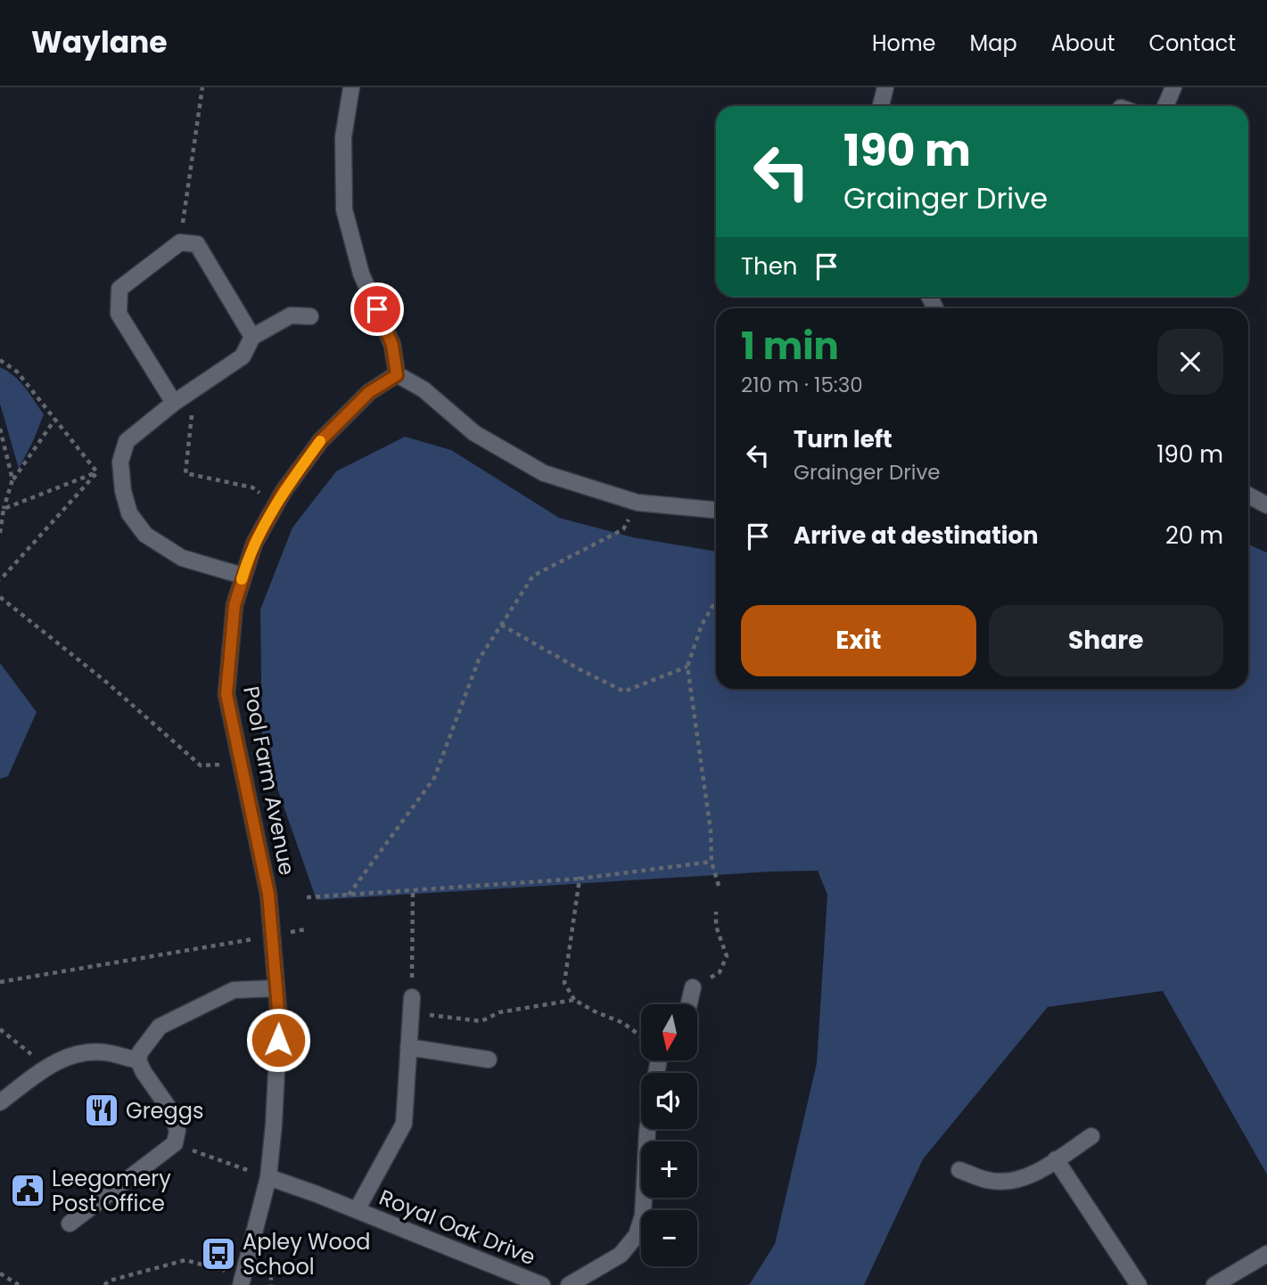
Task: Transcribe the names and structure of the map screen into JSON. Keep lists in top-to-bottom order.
{
  "streets": {
    "street": ["Pool Farm Avenue", "Royal Oak Drive"]
  },
  "crossings": [
    ["Pool Farm Avenue", "Royal Oak Drive"]
  ],
  "places": {
    "restaurant": ["Greggs"],
    "public building": ["Leegomery Post Office"],
    "bus stop": ["Apley Wood School"]
  },
  "north": "bottom",
  "page": {
    "header": "Waylane",
    "nav": [
      "Home",
      "Map",
      "About",
      "Contact"
    ],
    "turn": ["190 m", "Grainger Drive"],
    "then": "Then",
    "heading": ["1 min", "210 m · 15:30"],
    "list": [
      {
        "name": "Turn left",
        "note": "Grainger Drive",
        "value": "190 m"
      },
      {
        "name": "Arrive at destination",
        "value": "20 m"
      }
    ],
    "buttons": ["Exit", "Share"],
    "map_buttons": ["+", "−"]
  }
}
